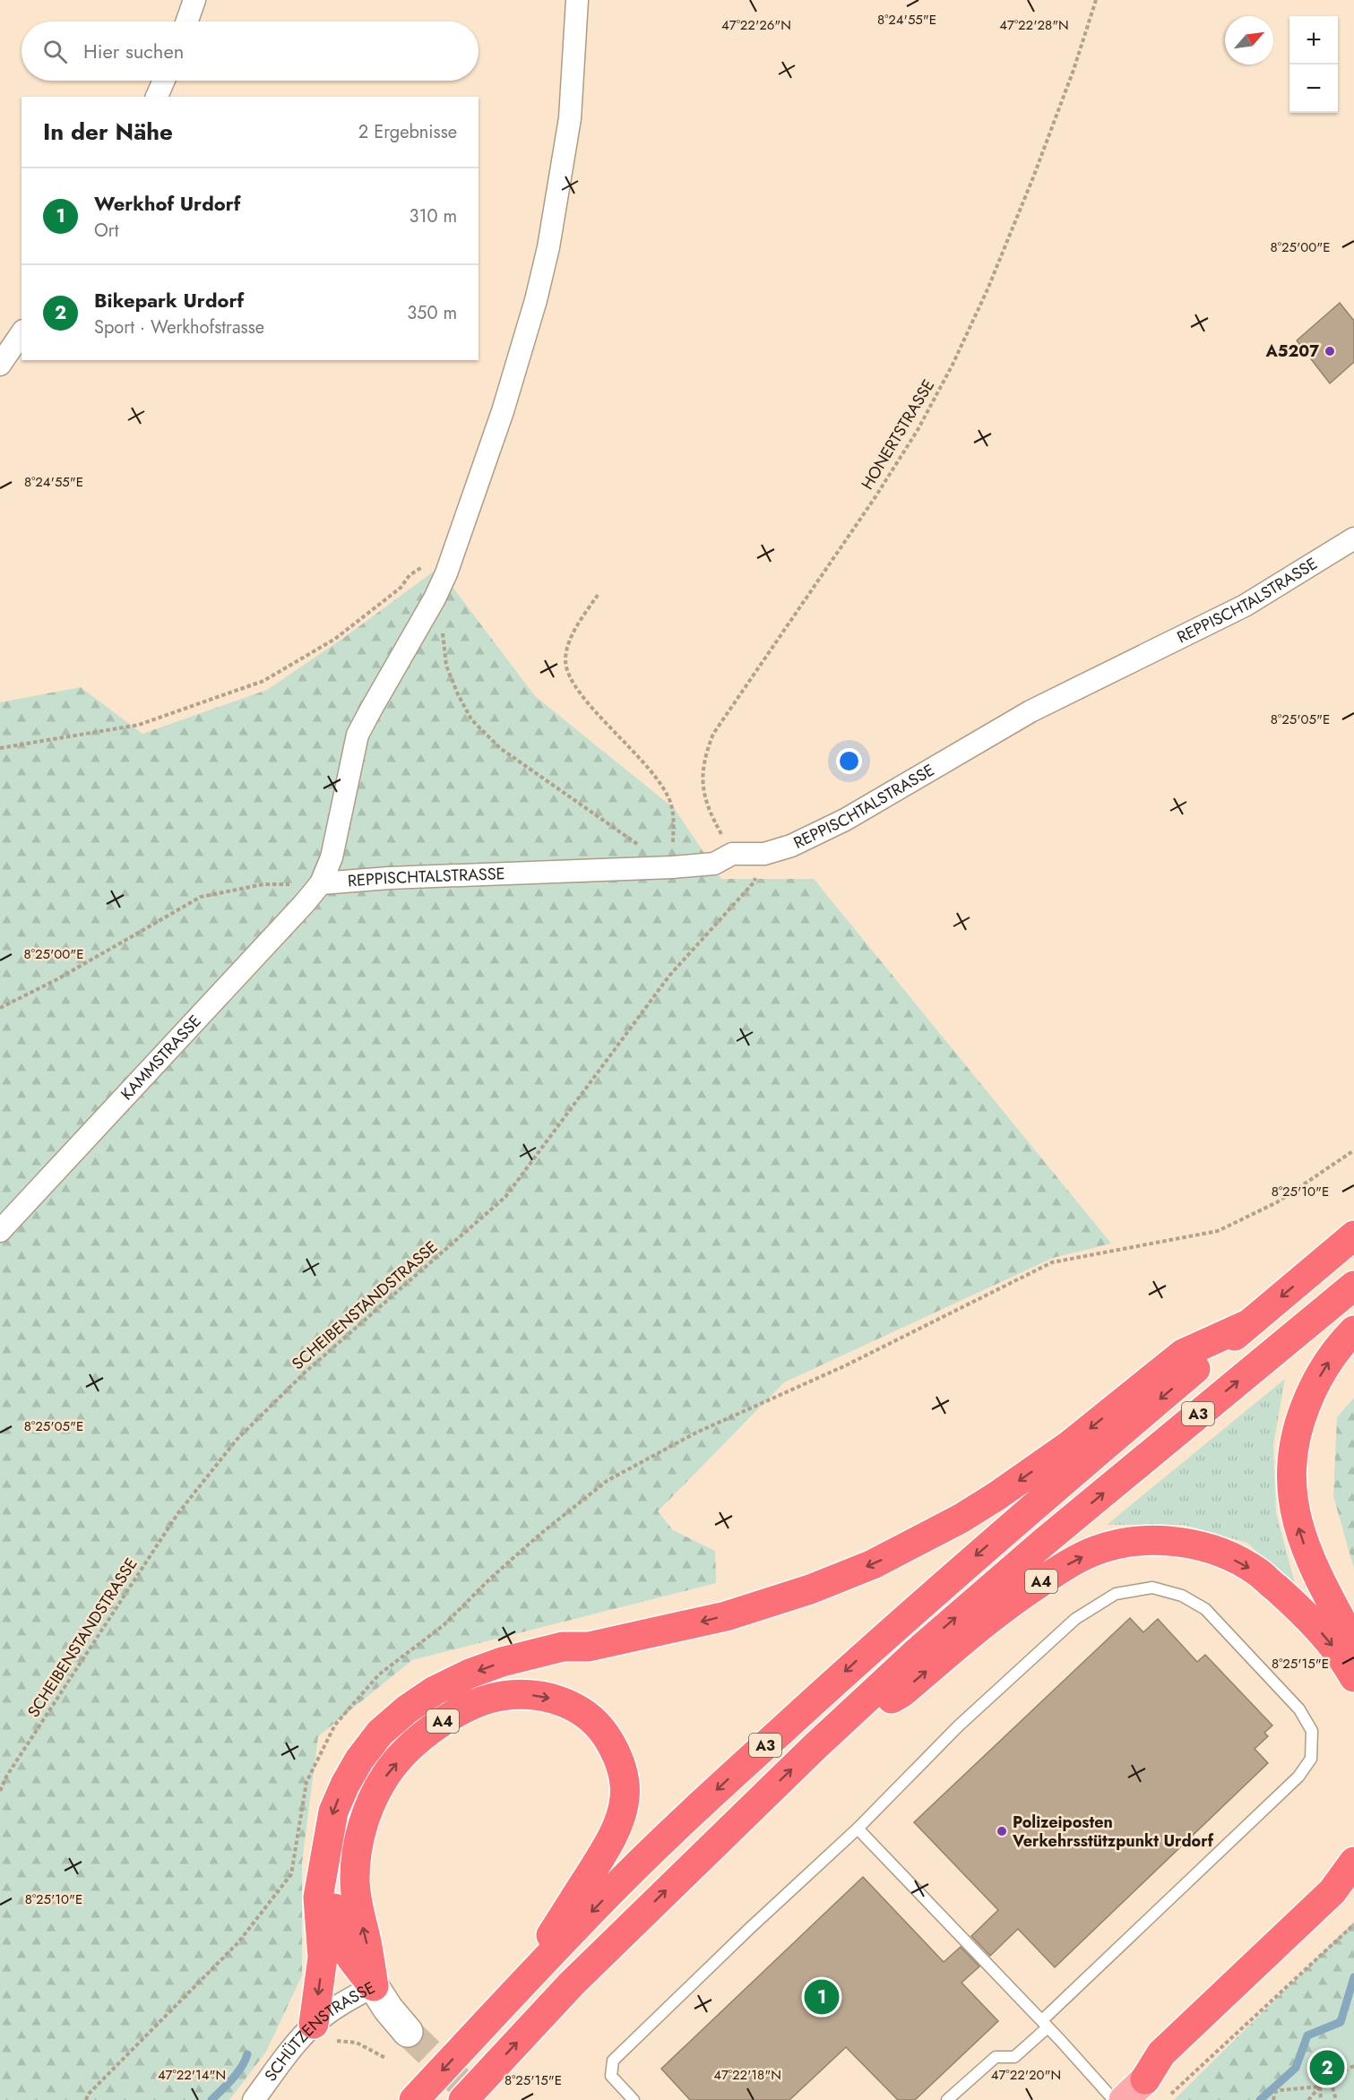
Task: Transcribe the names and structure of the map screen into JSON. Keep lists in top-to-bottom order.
{
  "streets": {
    "highway": ["A3", "A4"],
    "main road": ["SCHÜTZENSTRASSE"],
    "street": ["REPPISCHTALSTRASSE", "KAMMSTRASSE"],
    "path": ["HONERTSTRASSE", "SCHEIBENSTANDSTRASSE"]
  },
  "crossings": [
    ["HONERTSTRASSE", "REPPISCHTALSTRASSE"],
    ["REPPISCHTALSTRASSE", "KAMMSTRASSE"],
    ["REPPISCHTALSTRASSE", "SCHEIBENSTANDSTRASSE"],
    ["A3", "A4"],
    ["A4", "SCHÜTZENSTRASSE"]
  ],
  "places": ["A5207", "Polizeiposten Verkehrsstützpunkt Urdorf"],
  "north": "top right",
  "page": {
    "map_buttons": ["+", "−"],
    "search": "Hier suchen",
    "heading": ["In der Nähe", "2 Ergebnisse"],
    "list": [
      {
        "mark": "1",
        "name": "Werkhof Urdorf",
        "note": "Ort",
        "value": "310 m"
      },
      {
        "mark": "2",
        "name": "Bikepark Urdorf",
        "note": "Sport · Werkhofstrasse",
        "value": "350 m"
      }
    ],
    "pins": ["1", "2"]
  },
  "coordinates": [
    "8°24'55\"E",
    "47°22'26\"N",
    "47°22'28\"N",
    "8°25'00\"E",
    "8°25'05\"E",
    "8°25'10\"E",
    "8°25'15\"E",
    "47°22'14\"N",
    "47°22'18\"N",
    "47°22'20\"N"
  ]
}
